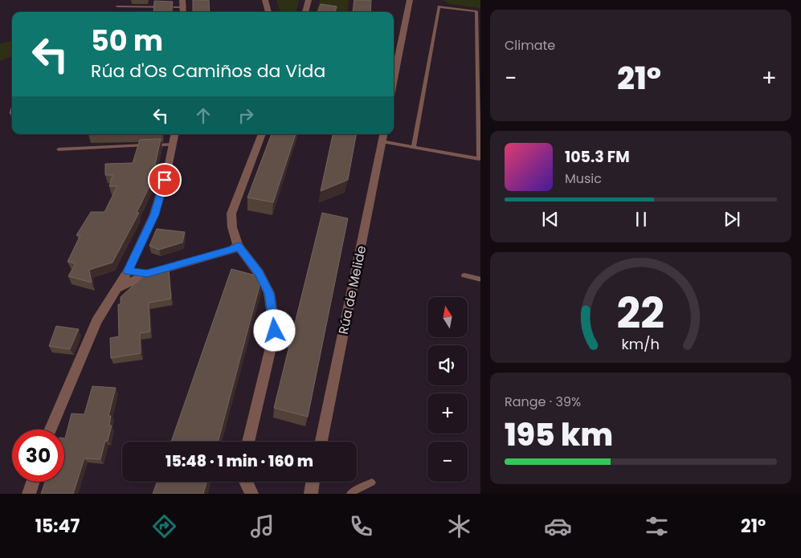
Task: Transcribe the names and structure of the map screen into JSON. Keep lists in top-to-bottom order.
{
  "streets": {
    "street": ["Rúa de Melide"]
  },
  "north": "top",
  "page": {
    "tile": [
      "Climate",
      ["Range · 39%", "195 km"]
    ],
    "turn": ["50 m", "Rúa d'Os Camiños da Vida"],
    "heat": ["−", "21°", "+"],
    "song": ["105.3 FM", "Music"],
    "map_buttons": ["+", "−"],
    "limit": "30",
    "trip": "15:48 · 1 min · 160 m",
    "tabs": ["15:47", "21°"],
    "gauge": ["22", "km/h"]
  }
}
